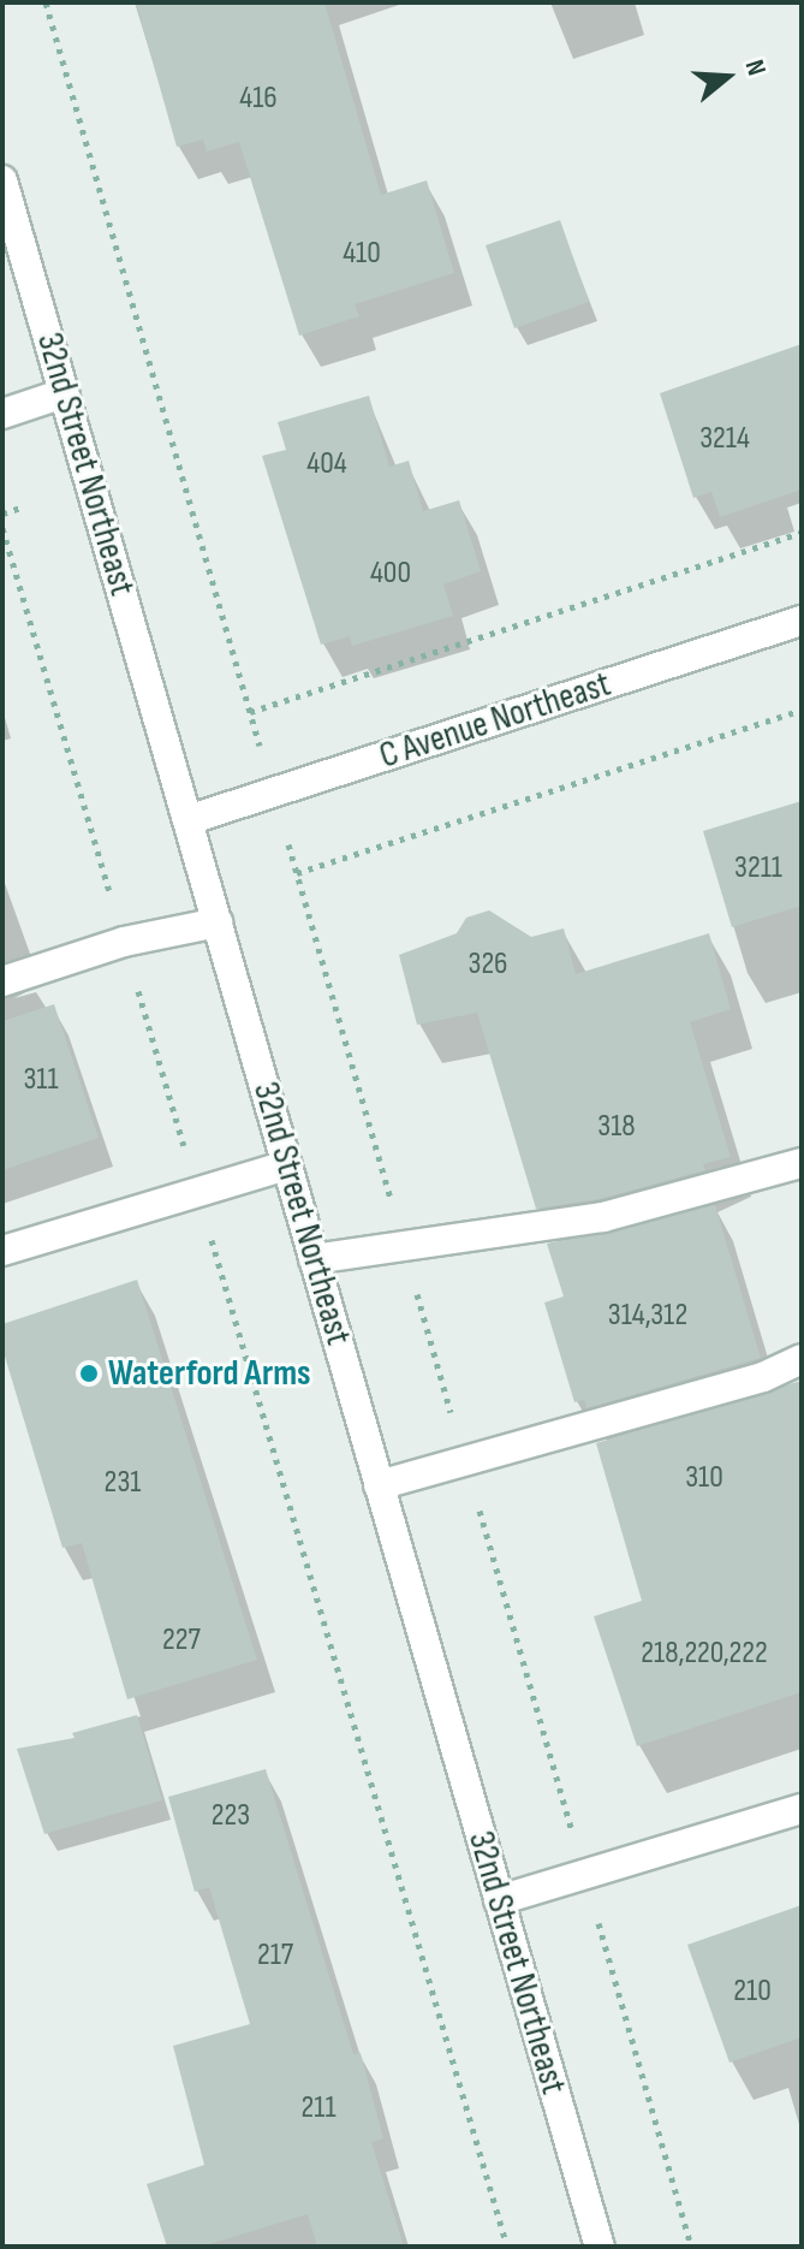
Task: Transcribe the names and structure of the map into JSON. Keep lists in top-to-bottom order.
{
  "streets": {
    "main road": ["32nd Street Northeast", "C Avenue Northeast"]
  },
  "crossings": [
    ["32nd Street Northeast", "C Avenue Northeast"]
  ],
  "places": ["Waterford Arms"],
  "house_numbers": [
    "416",
    "410",
    "3214",
    "404",
    "400",
    "3211",
    "326",
    "311",
    "318",
    "314,312",
    "310",
    "231",
    "227",
    "218,220,222",
    "223",
    "217",
    "210",
    "211"
  ],
  "north": "right"
}
